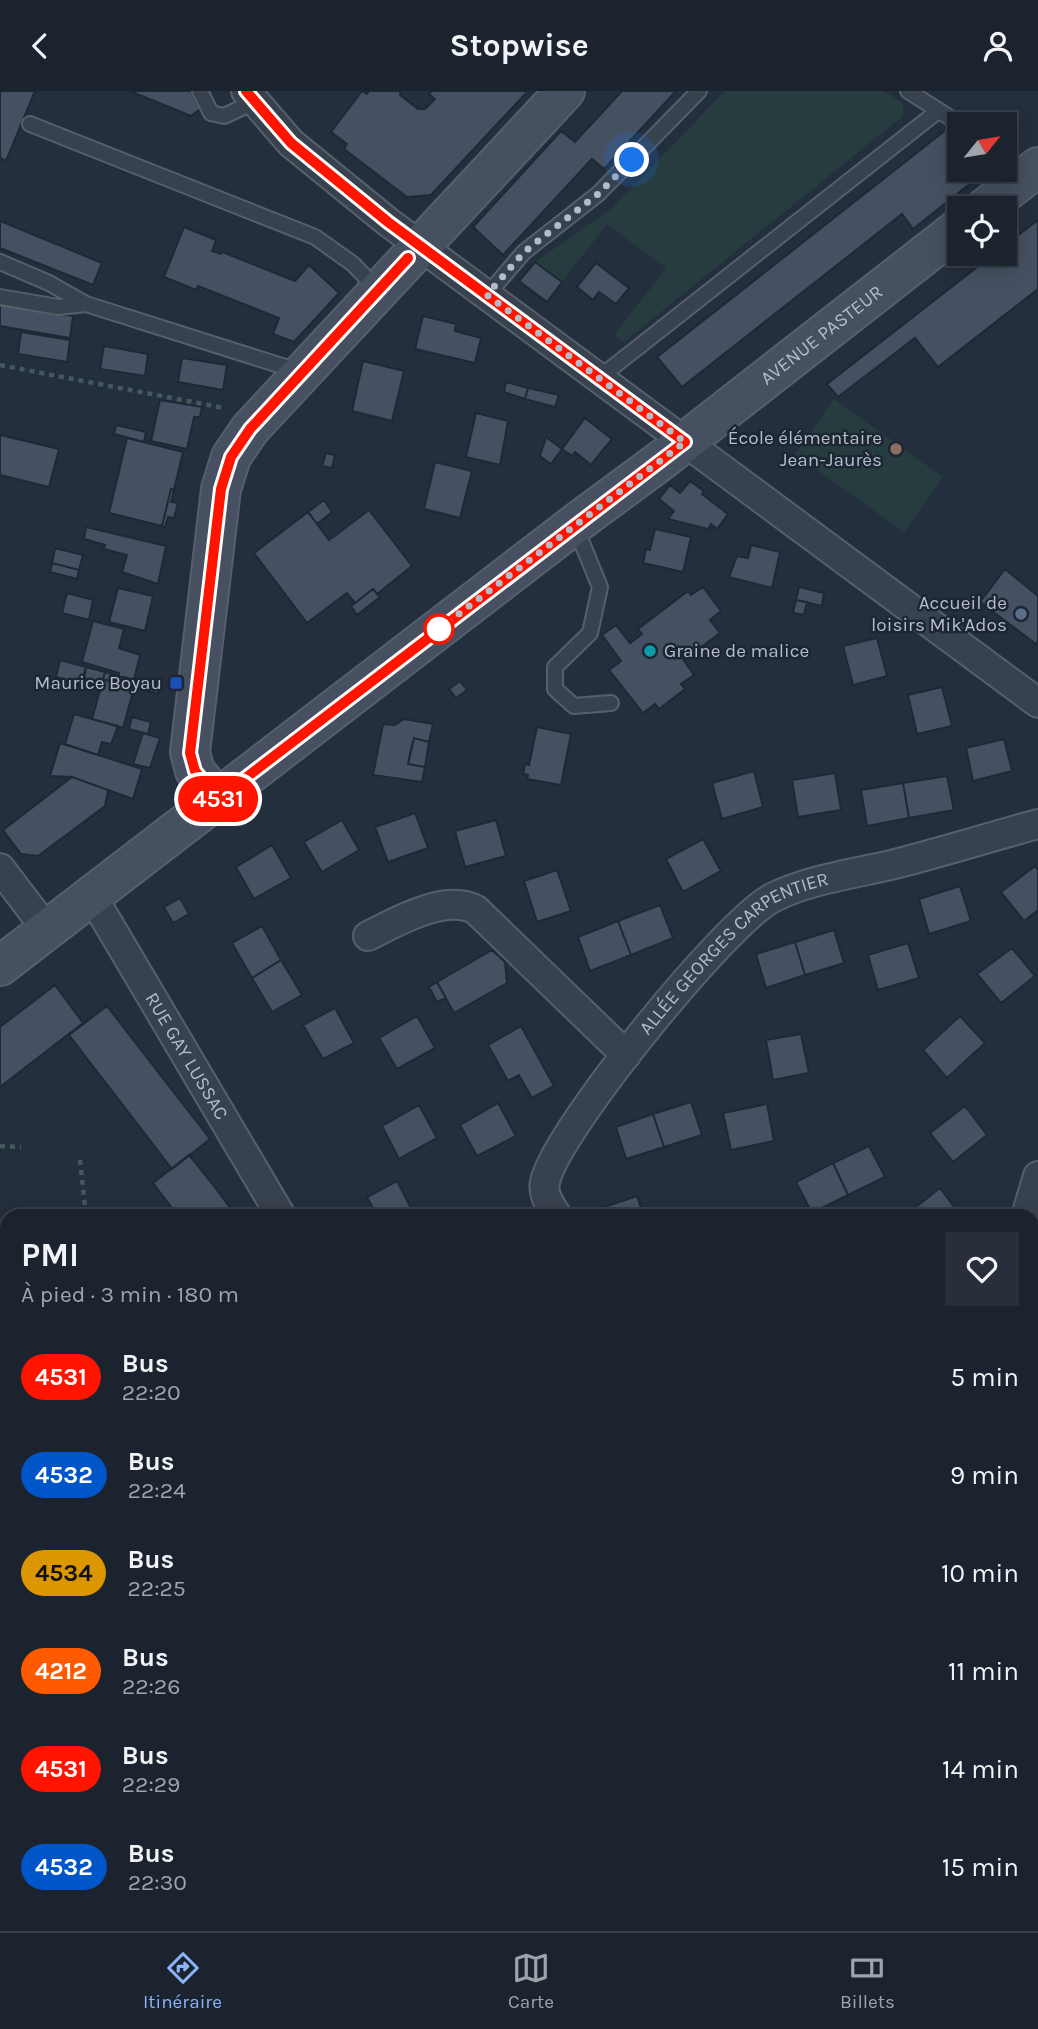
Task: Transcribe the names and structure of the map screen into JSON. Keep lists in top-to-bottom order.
{
  "streets": {
    "street": ["AVENUE PASTEUR", "ALLÉE GEORGES CARPENTIER", "RUE GAY LUSSAC"]
  },
  "crossings": [
    ["AVENUE PASTEUR", "RUE GAY LUSSAC"]
  ],
  "places": {
    "other": ["École élémentaire Jean-Jaurès", "Accueil de loisirs Mik'Ados", "Graine de malice"],
    "transit": ["Maurice Boyau"]
  },
  "lines": ["bus line 4531"],
  "north": "top right",
  "page": {
    "header": "Stopwise",
    "on_map": "4531",
    "heading": ["PMI", "À pied · 3 min · 180 m"],
    "list": [
      {
        "mark": "4531",
        "name": "Bus",
        "note": "22:20",
        "value": "5 min"
      },
      {
        "mark": "4532",
        "name": "Bus",
        "note": "22:24",
        "value": "9 min"
      },
      {
        "mark": "4534",
        "name": "Bus",
        "note": "22:25",
        "value": "10 min"
      },
      {
        "mark": "4212",
        "name": "Bus",
        "note": "22:26",
        "value": "11 min"
      },
      {
        "mark": "4531",
        "name": "Bus",
        "note": "22:29",
        "value": "14 min"
      },
      {
        "mark": "4532",
        "name": "Bus",
        "note": "22:30",
        "value": "15 min"
      }
    ],
    "tabs": ["Itinéraire", "Carte", "Billets"]
  }
}
